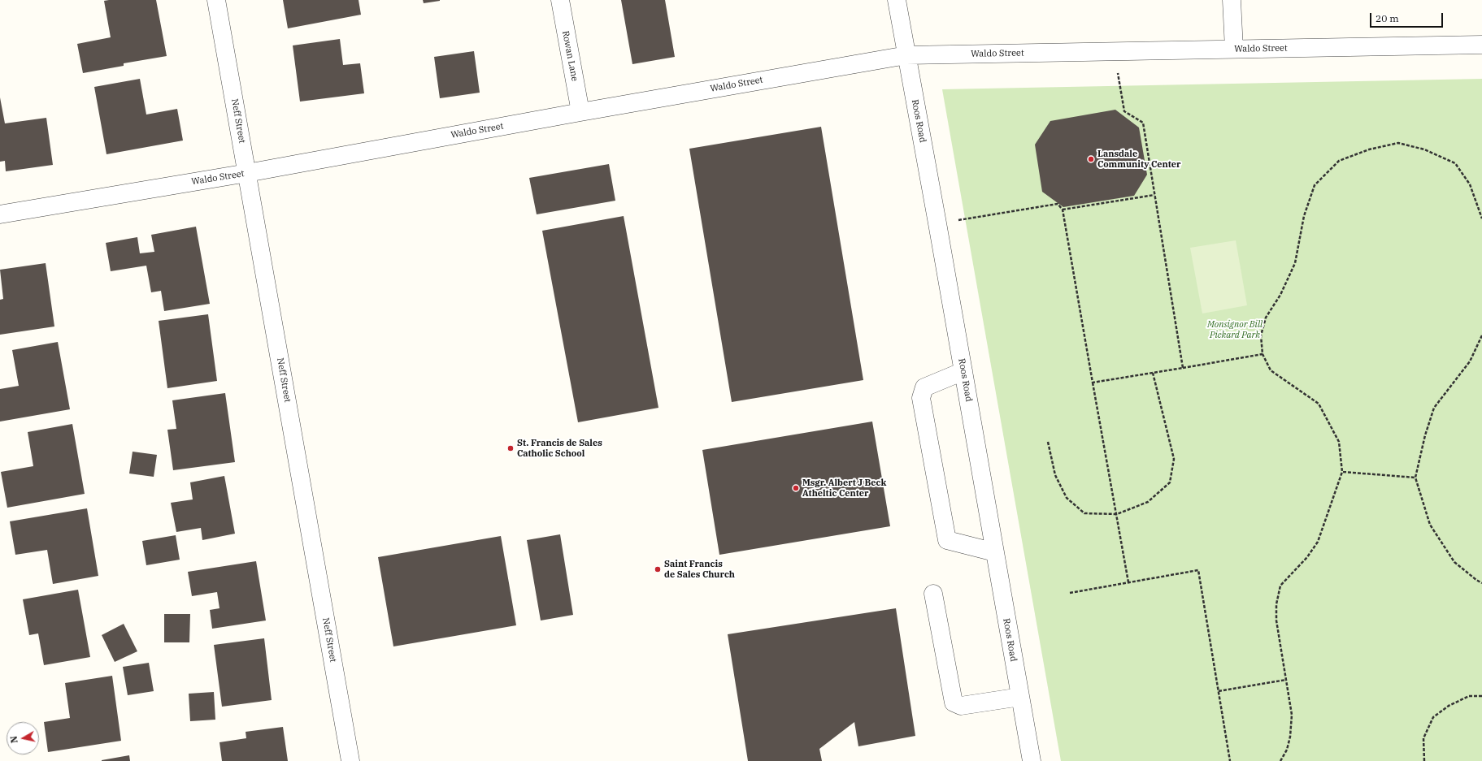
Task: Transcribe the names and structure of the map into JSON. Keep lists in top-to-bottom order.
{
  "streets": {
    "street": [
      "Waldo Street",
      "Rowan Lane",
      "Neff Street",
      "Roos Road"
    ]
  },
  "crossings": [
    ["Waldo Street", "Rowan Lane"],
    ["Waldo Street", "Neff Street"],
    ["Waldo Street", "Roos Road"]
  ],
  "parks": ["Monsignor Bill Pickard Park"],
  "places": [
    "Lansdale Community Center",
    "St. Francis de Sales Catholic School",
    "Msgr. Albert J Beck Atheltic Center",
    "Saint Francis de Sales Church"
  ],
  "scale_bar": "20 m",
  "north": "left"
}
